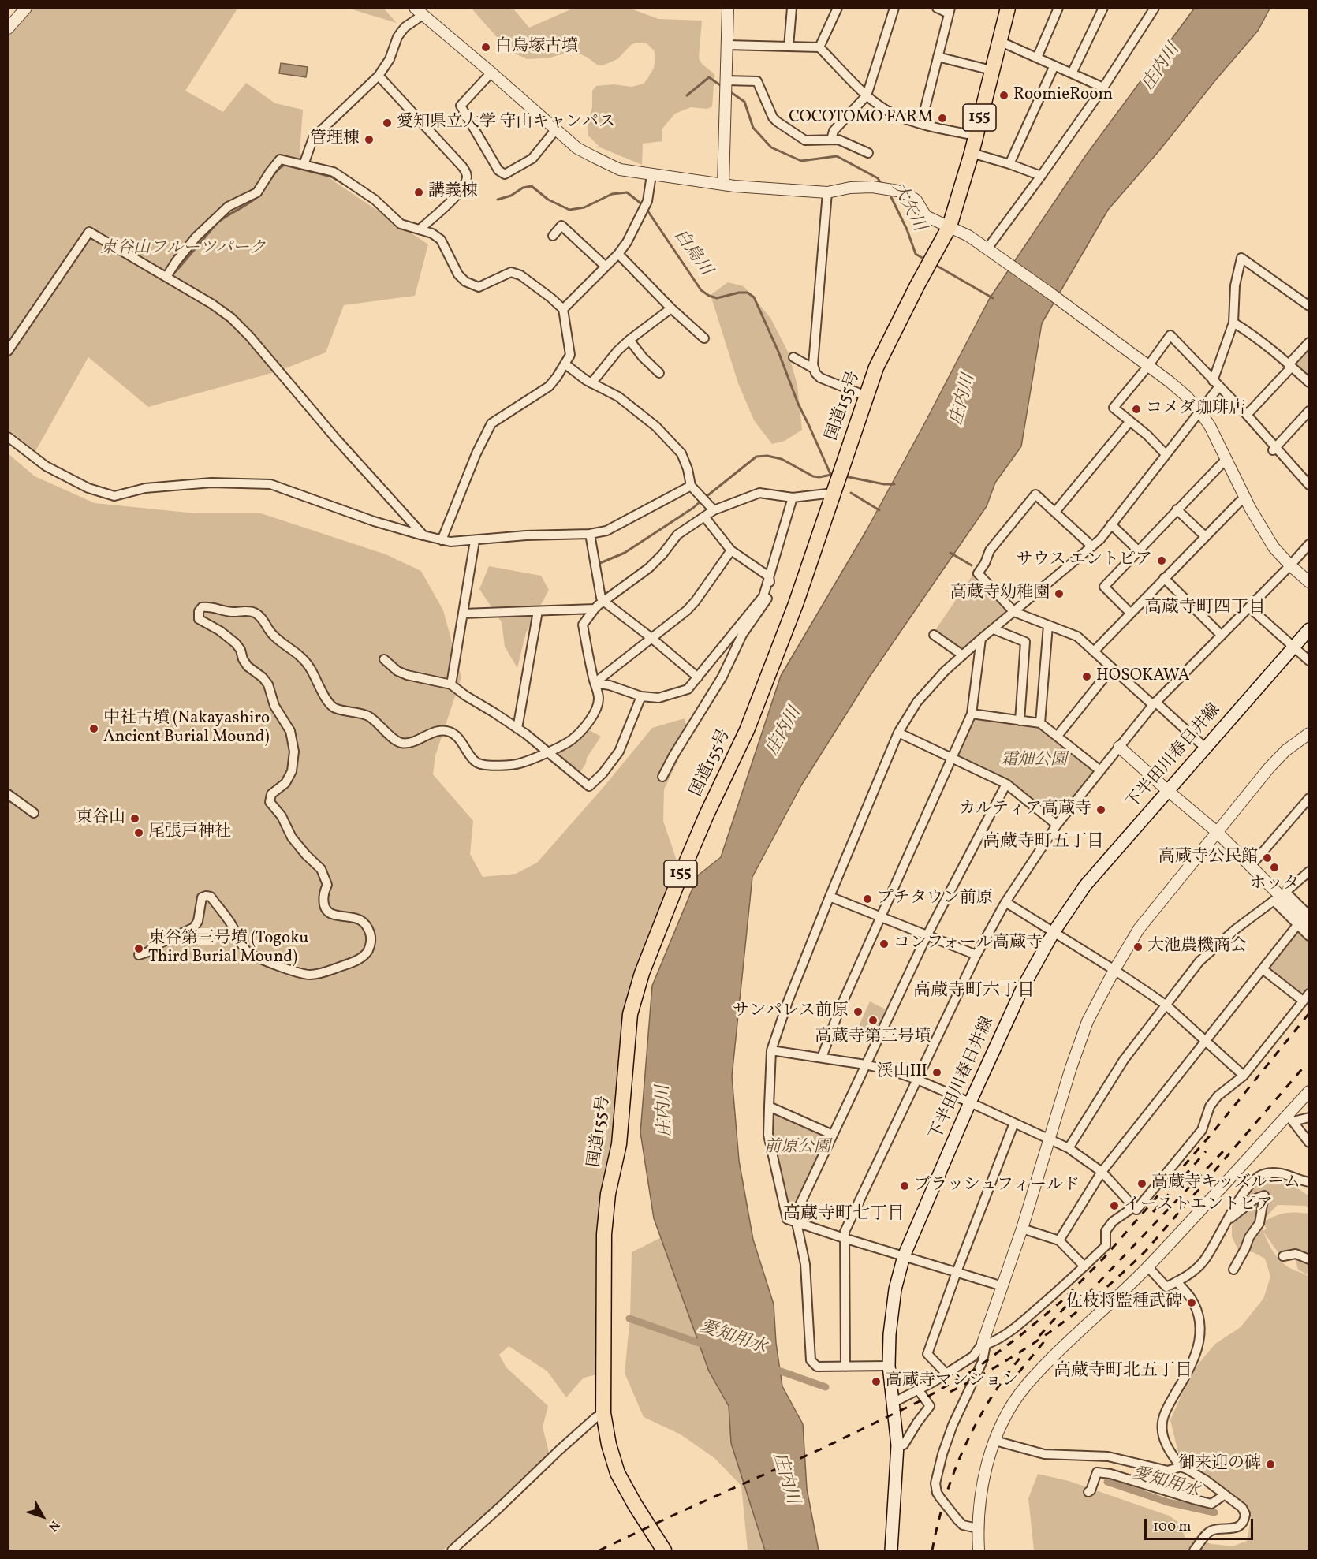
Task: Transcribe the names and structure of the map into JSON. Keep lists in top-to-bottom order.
{
  "streets": {
    "highway": ["155", "国道155号"],
    "main road": ["下半田川春日井線"]
  },
  "districts": [
    "高蔵寺町四丁目",
    "高蔵寺町五丁目",
    "高蔵寺町六丁目",
    "高蔵寺町七丁目",
    "高蔵寺町北五丁目"
  ],
  "water": [
    "庄内川",
    "大矢川",
    "白鳥川",
    "愛知用水"
  ],
  "parks": ["東谷山フルーツパーク", "霜畑公園", "前原公園"],
  "places": [
    "白鳥塚古墳",
    "RoomieRoom",
    "COCOTOMO FARM",
    "愛知県立大学 守山キャンパス",
    "管理棟",
    "講義棟",
    "コメダ珈琲店",
    "サウス エントピア",
    "高蔵寺幼稚園",
    "HOSOKAWA",
    "中社古墳 (Nakayashiro Ancient Burial Mound)",
    "カルティア高蔵寺",
    "東谷山",
    "尾張戸神社",
    "高蔵寺公民館",
    "ホッタ",
    "プチタウン前原",
    "コンフォール高蔵寺",
    "大池農機商会",
    "東谷第三号墳 (Togoku Third Burial Mound)",
    "サンパレス前原",
    "高蔵寺第三号墳",
    "渓山III",
    "高蔵寺キッズルーム",
    "ブラッシュフィールド",
    "イーストエントピア",
    "佐枝将監種武碑",
    "高蔵寺マンション",
    "御来迎の碑"
  ],
  "scale_bar": "100 m",
  "north": "bottom right"
}
